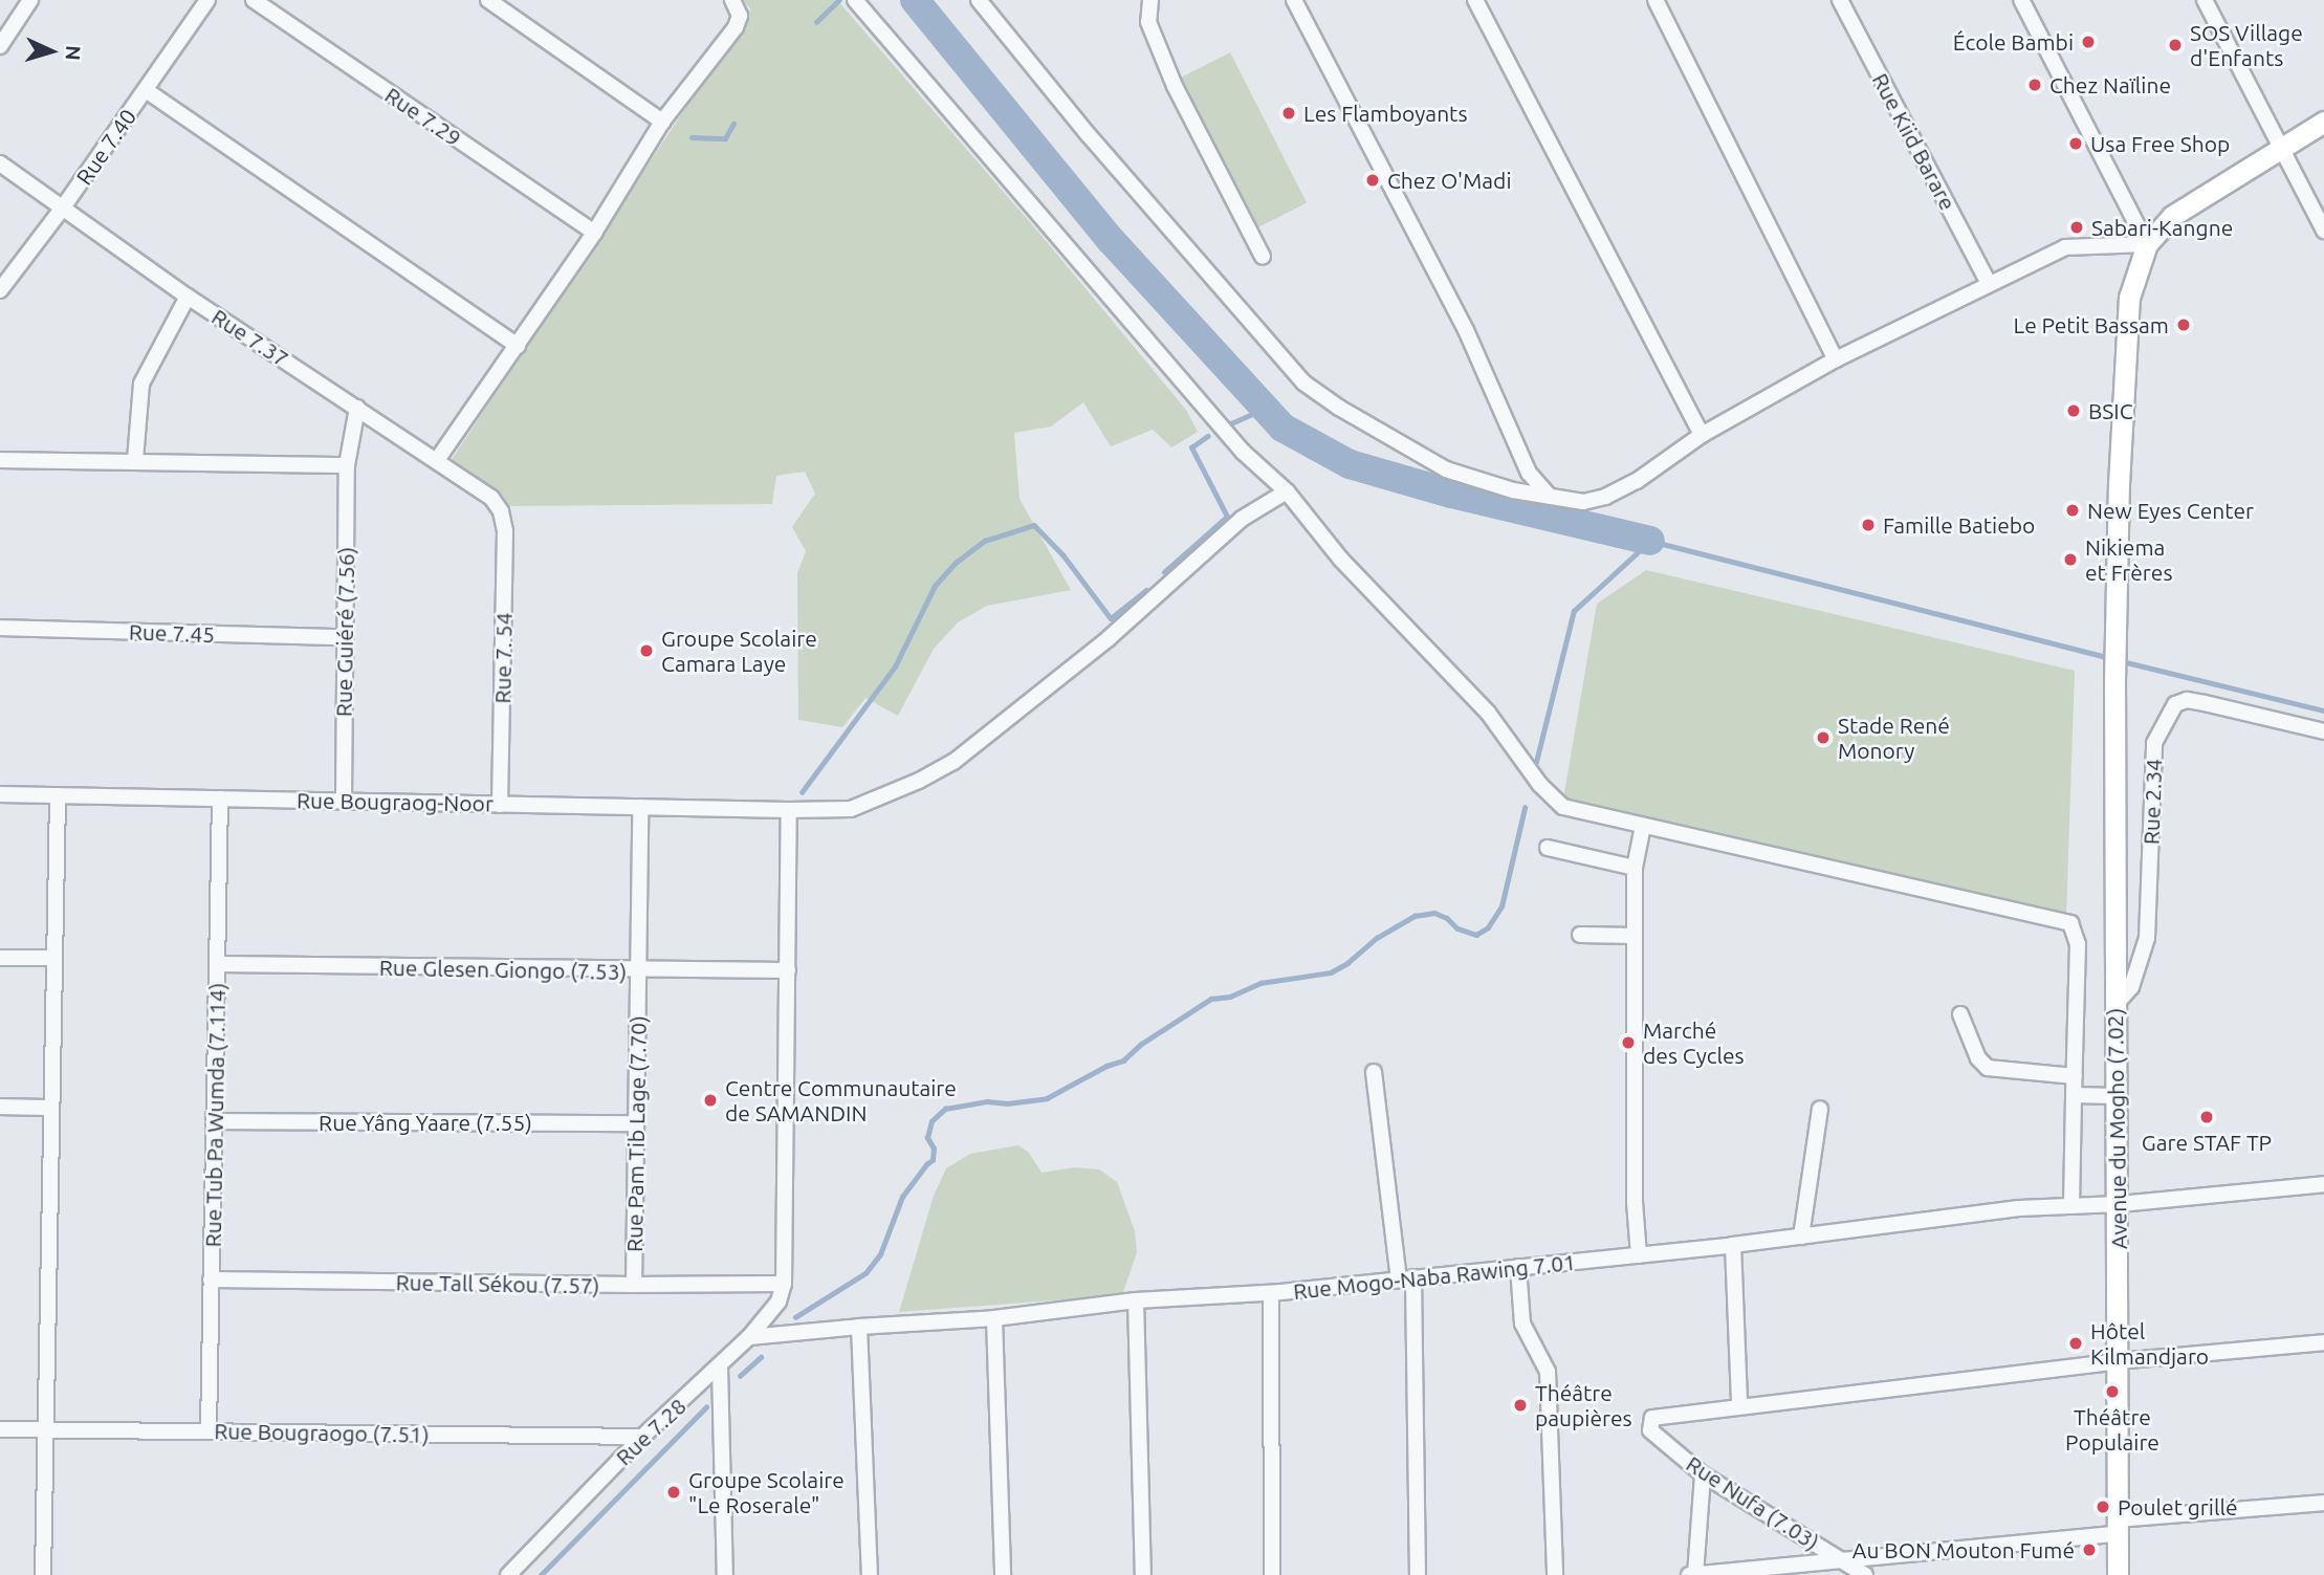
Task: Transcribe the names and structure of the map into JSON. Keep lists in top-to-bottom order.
{
  "streets": {
    "main road": ["Avenue du Mogho (7.02)"],
    "street": [
      "Rue 7.29",
      "Rue Kiid Barare",
      "Rue 7.40",
      "Rue 7.37",
      "Rue Guiéré (7.56)",
      "Rue 7.45",
      "Rue 7. 54",
      "Rue Bougraog-Noor",
      "Rue 2.34",
      "Rue Glesen Giongo (7.53)",
      "Rue Tub Pa Wumda (7.114)",
      "Rue Yâng Yaare (7.55)",
      "Rue Pam Tib Lage (7.70)",
      "Rue Mogo-Naba Rawing 7.01",
      "Rue Tall Sékou (7.57)",
      "Rue 7.28",
      "Rue Bougraogo (7.51)",
      "Rue Nufa (7.03)"
    ]
  },
  "crossings": [
    ["Rue 7.40", "Rue 7.37"],
    ["Rue 7.37", "Rue Guiéré (7.56)"],
    ["Rue 7.37", "Rue 7. 54"],
    ["Rue Guiéré (7.56)", "Rue 7.45"],
    ["Rue Guiéré (7.56)", "Rue Bougraog-Noor"],
    ["Rue 7. 54", "Rue Bougraog-Noor"],
    ["Rue Bougraog-Noor", "Rue Tub Pa Wumda (7.114)"],
    ["Rue Bougraog-Noor", "Rue Pam Tib Lage (7.70)"],
    ["Rue 2.34", "Avenue du Mogho (7.02)"],
    ["Rue Glesen Giongo (7.53)", "Rue Tub Pa Wumda (7.114)"],
    ["Rue Glesen Giongo (7.53)", "Rue Pam Tib Lage (7.70)"],
    ["Rue Tub Pa Wumda (7.114)", "Rue Yâng Yaare (7.55)"],
    ["Rue Tub Pa Wumda (7.114)", "Rue Tall Sékou (7.57)"],
    ["Rue Tub Pa Wumda (7.114)", "Rue Bougraogo (7.51)"],
    ["Rue Yâng Yaare (7.55)", "Rue Pam Tib Lage (7.70)"],
    ["Avenue du Mogho (7.02)", "Rue Mogo-Naba Rawing 7.01"],
    ["Rue Pam Tib Lage (7.70)", "Rue Tall Sékou (7.57)"],
    ["Rue Mogo-Naba Rawing 7.01", "Rue 7.28"],
    ["Rue Tall Sékou (7.57)", "Rue 7.28"],
    ["Rue 7.28", "Rue Bougraogo (7.51)"]
  ],
  "places": [
    "École Bambi",
    "SOS Village d'Enfants",
    "Chez Naïline",
    "Les Flamboyants",
    "Usa Free Shop",
    "Chez O'Madi",
    "Sabari-Kangne",
    "Le Petit Bassam",
    "BSIC",
    "New Eyes Center",
    "Famille Batiebo",
    "Nikiema et Frères",
    "Groupe Scolaire Camara Laye",
    "Stade René Monory",
    "Marché des Cycles",
    "Centre Communautaire de SAMANDIN",
    "Gare STAF TP",
    "Hôtel Kilmandjaro",
    "Théâtre Populaire",
    "Théâtre paupières",
    "Groupe Scolaire \"Le Roserale\"",
    "Poulet grillé",
    "Au BON Mouton Fumé"
  ],
  "north": "right"
}
